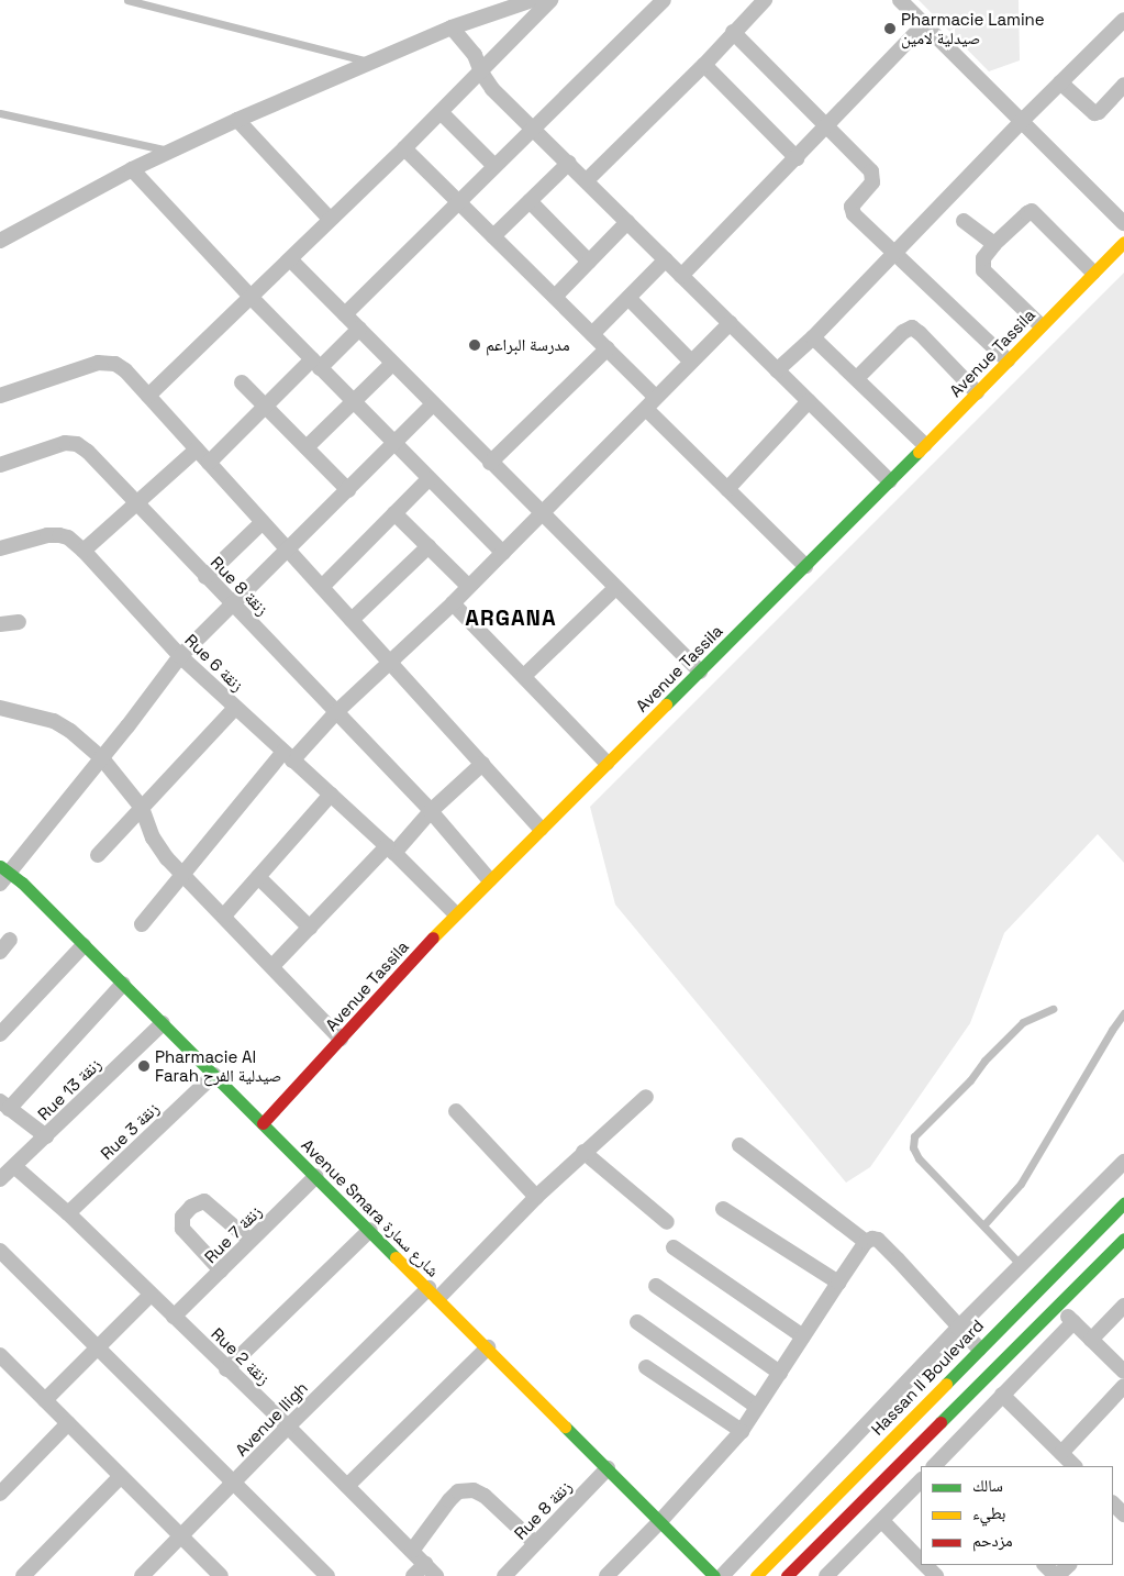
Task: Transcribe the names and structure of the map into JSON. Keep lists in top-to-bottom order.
{
  "streets": {
    "street": [
      "Avenue Tassila",
      "Rue 8 زنقة",
      "Rue 6 زنقة",
      "Rue 13 زنقة",
      "Rue 3 زنقة",
      "Avenue Smara شارع سمارة",
      "Rue 7 زنقة",
      "Rue 2 زنقة",
      "Hassan II Boulevard",
      "Avenue Iligh"
    ]
  },
  "crossings": [
    ["Avenue Tassila", "Rue 8 زنقة"],
    ["Avenue Tassila", "Rue 6 زنقة"],
    ["Avenue Tassila", "Avenue Smara شارع سمارة"],
    ["Rue 8 زنقة", "Avenue Smara شارع سمارة"],
    ["Rue 13 زنقة", "Avenue Smara شارع سمارة"],
    ["Rue 13 زنقة", "Rue 2 زنقة"],
    ["Rue 3 زنقة", "Avenue Smara شارع سمارة"],
    ["Rue 3 زنقة", "Rue 2 زنقة"],
    ["Avenue Smara شارع سمارة", "Rue 7 زنقة"],
    ["Avenue Smara شارع سمارة", "Avenue Iligh"],
    ["Rue 7 زنقة", "Rue 2 زنقة"],
    ["Rue 2 زنقة", "Avenue Iligh"]
  ],
  "districts": ["ARGANA"],
  "places": ["Pharmacie Lamine صيدلية لامين", "مدرسة البراعم", "Pharmacie Al Farah صيدلية الفرح"],
  "legend": ["سالك", "بطيء", "مزدحم"]
}
